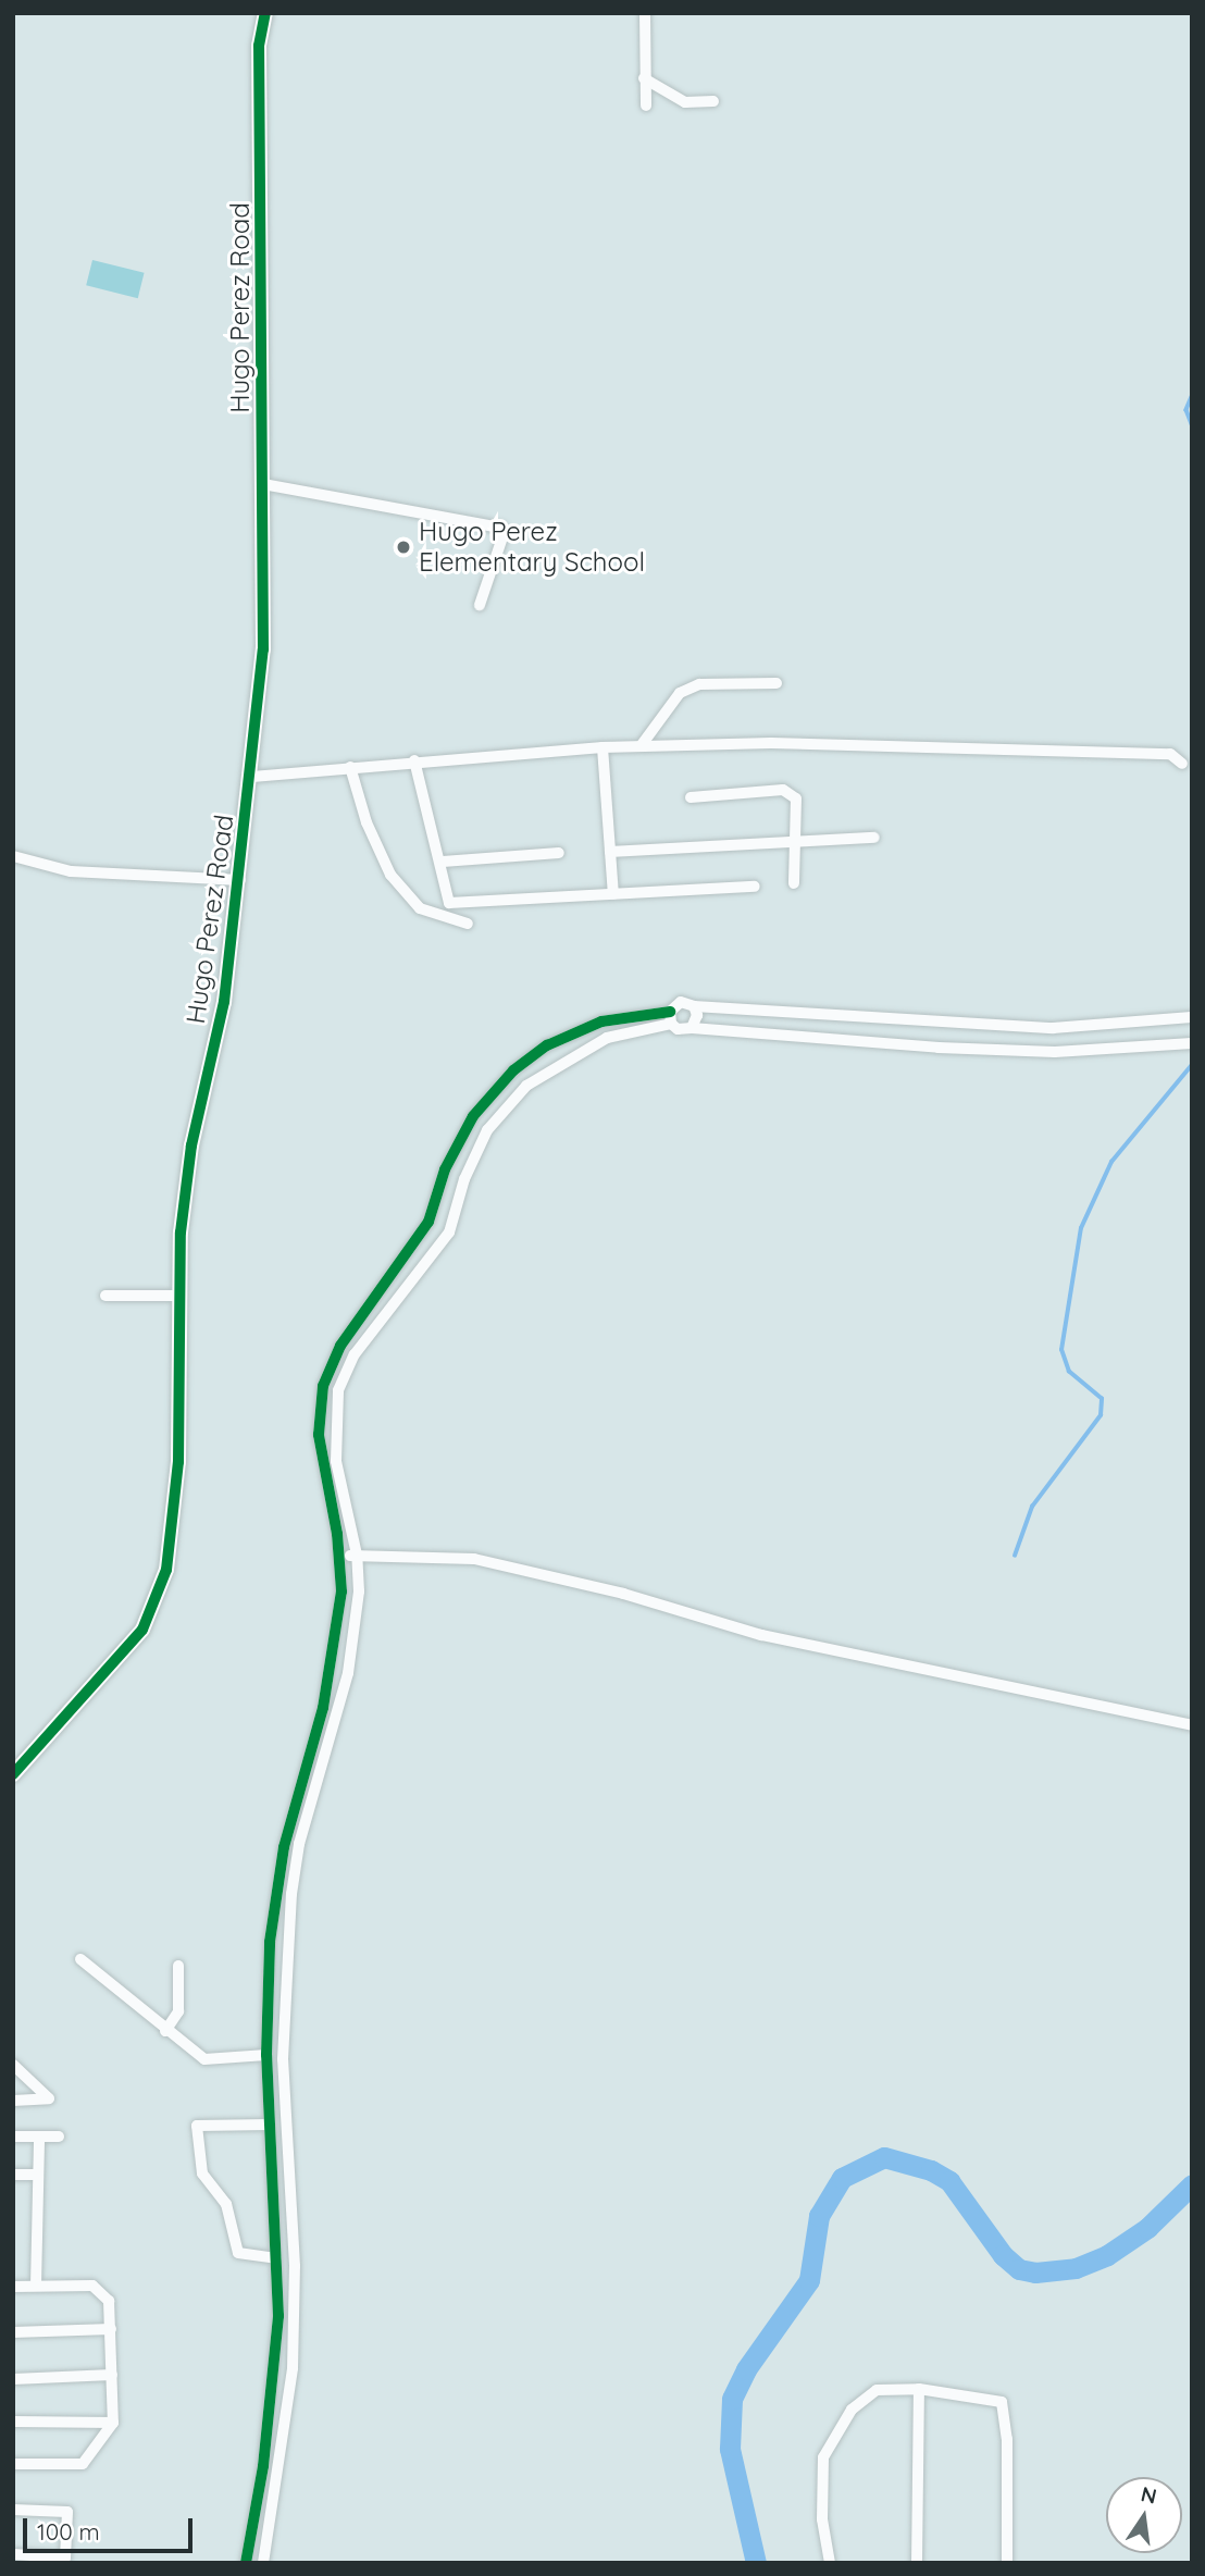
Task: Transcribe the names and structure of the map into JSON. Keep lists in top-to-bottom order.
{
  "streets": {
    "street": ["Hugo Perez Road"]
  },
  "places": ["Hugo Perez Elementary School"],
  "scale_bar": "100 m",
  "north": "top"
}
